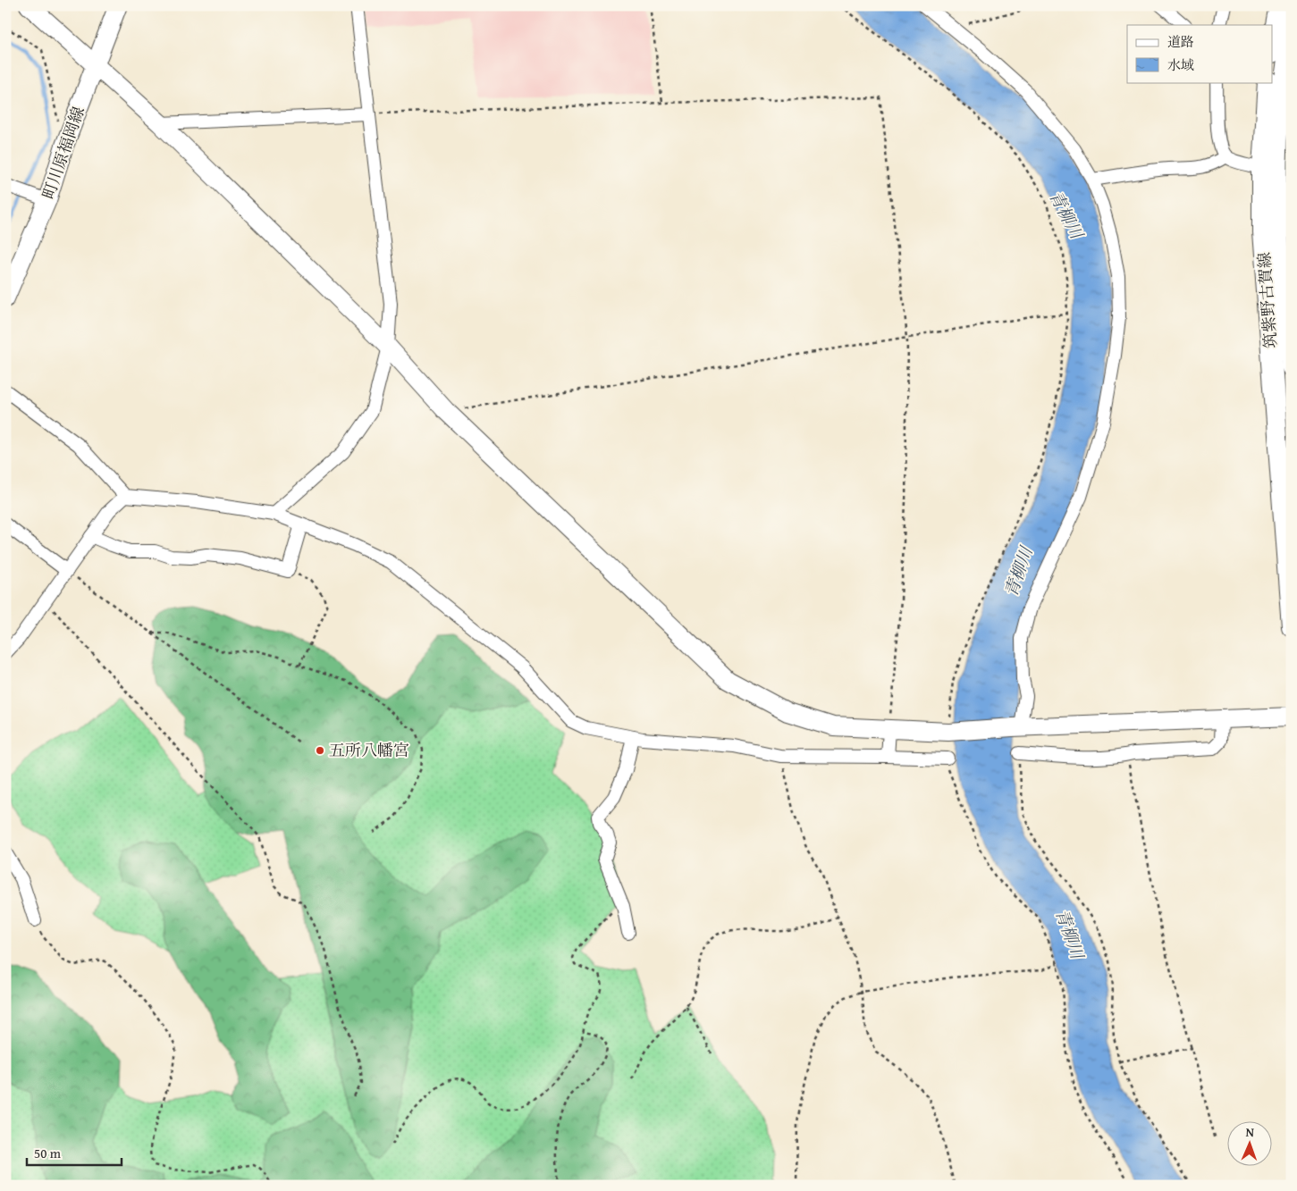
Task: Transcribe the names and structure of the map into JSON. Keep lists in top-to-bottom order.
{
  "streets": {
    "main road": ["筑紫野古賀線"],
    "street": ["町川原福岡線"]
  },
  "water": ["青柳川"],
  "places": ["五所八幡宮"],
  "legend": ["道路", "水域"],
  "scale_bar": "50 m",
  "north": "top"
}
